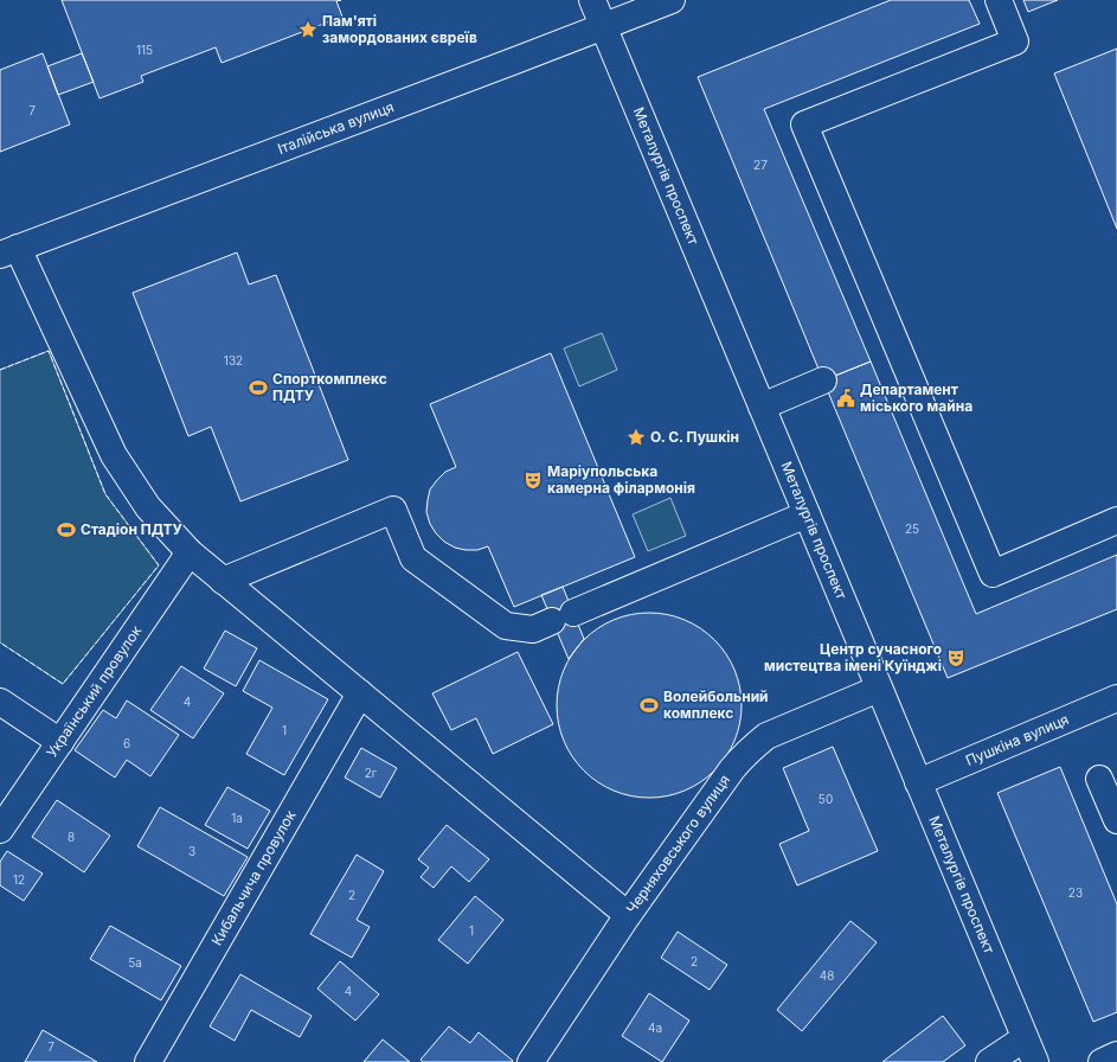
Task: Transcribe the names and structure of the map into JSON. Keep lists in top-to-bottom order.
{
  "streets": {
    "street": [
      "Італійська вулиця",
      "Металургів проспект",
      "Український провулок",
      "Пушкіна вулиця",
      "Черняховського вулиця",
      "Кибальчича провулок"
    ]
  },
  "crossings": [
    ["Італійська вулиця", "Металургів проспект"],
    ["Металургів проспект", "Пушкіна вулиця"],
    ["Металургів проспект", "Черняховського вулиця"]
  ],
  "places": {
    "place": ["Пам'яті замордованих євреїв", "О. С. Пушкін"],
    "sports": ["Спорткомплекс ПДТУ", "Стадіон ПДТУ", "Волейбольний комплекс"],
    "public building": ["Департамент міського майна"],
    "theatre": ["Маріупольська камерна філармонія", "Центр сучасного мистецтва імені Куїнджі"]
  },
  "house_numbers": [
    "115",
    "7",
    "27",
    "132",
    "25",
    "4",
    "1",
    "6",
    "2г",
    "50",
    "1а",
    "8",
    "3",
    "12",
    "23",
    "2",
    "1",
    "2",
    "5а",
    "48",
    "4",
    "4а",
    "7"
  ]
}
